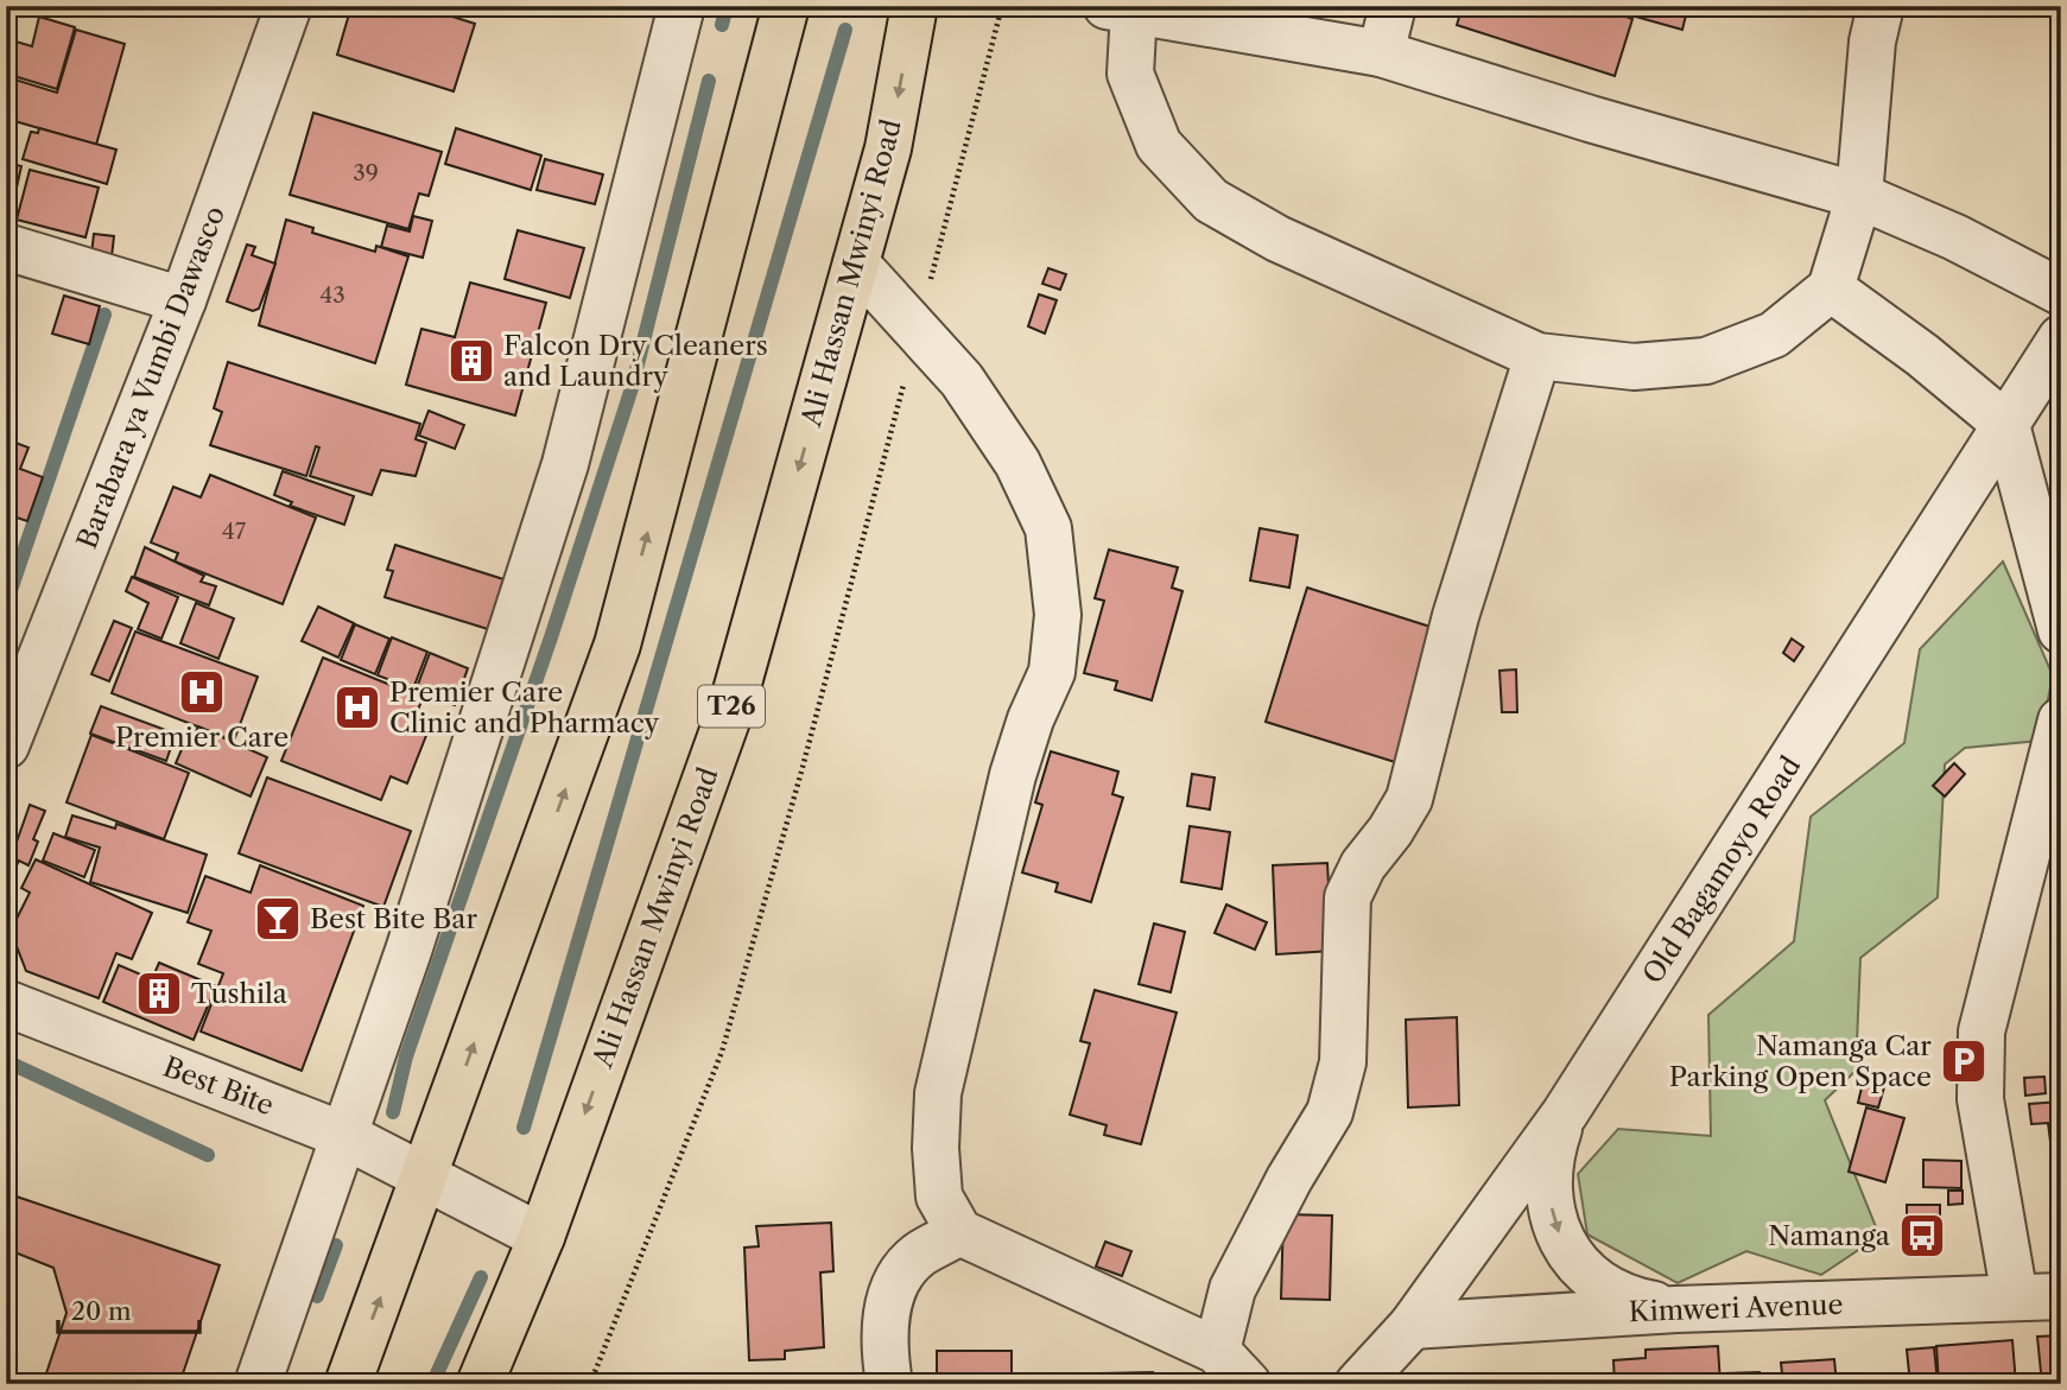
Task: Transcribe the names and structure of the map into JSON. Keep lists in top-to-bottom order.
{
  "streets": {
    "highway": ["Ali Hassan Mwinyi Road", "T26"],
    "street": [
      "Barabara ya Vumbi Dawasco",
      "Old Bagamoyo Road",
      "Best Bite",
      "Kimweri Avenue"
    ]
  },
  "crossings": [
    ["Ali Hassan Mwinyi Road", "Best Bite"],
    ["Old Bagamoyo Road", "Kimweri Avenue"]
  ],
  "places": {
    "building": ["Falcon Dry Cleaners and Laundry", "Tushila"],
    "hospital": ["Premier Care", "Premier Care Clinic and Pharmacy"],
    "bar": ["Best Bite Bar"],
    "parking": ["Namanga Car Parking Open Space"],
    "bus stop": ["Namanga"]
  },
  "house_numbers": ["39", "43", "47"],
  "scale_bar": "20 m"
}
